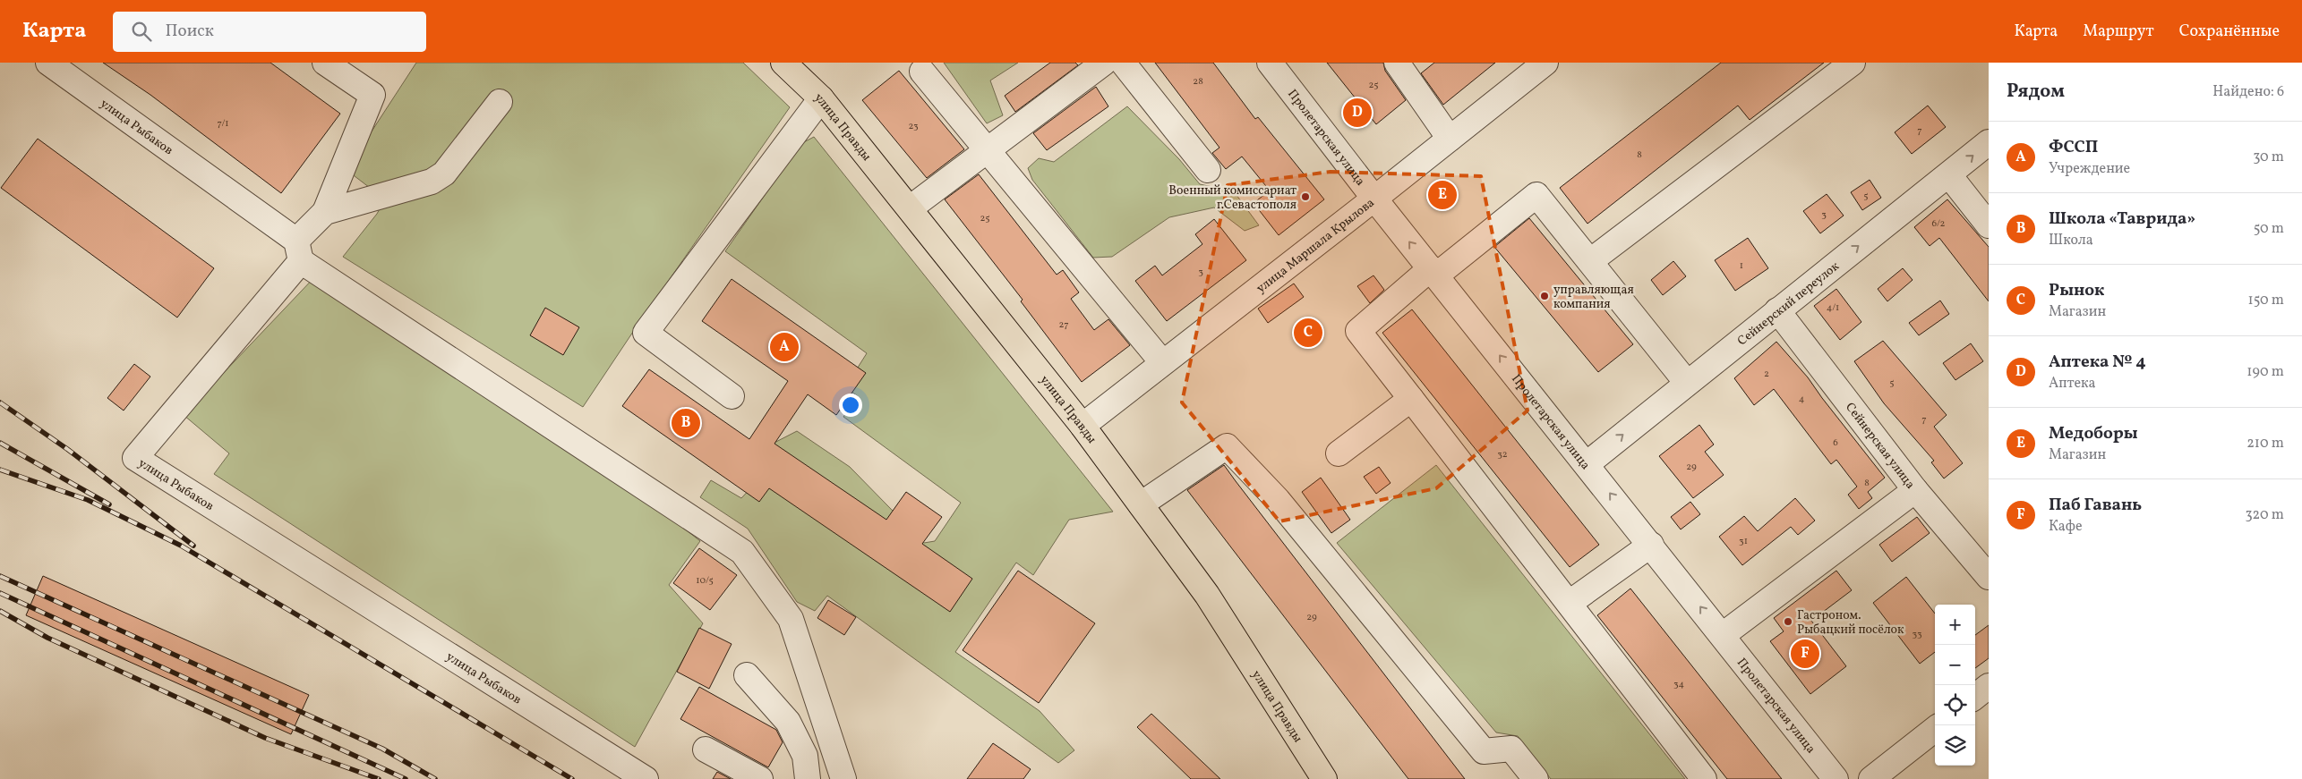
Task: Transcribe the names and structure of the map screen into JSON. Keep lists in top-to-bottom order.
{
  "streets": {
    "main road": ["улица Правды"],
    "street": [
      "улица Рыбаков",
      "Пролетарская улица",
      "улица Маршала Крылова",
      "Сейнерский переулок",
      "Сейнерская улица"
    ]
  },
  "crossings": [
    ["улица Правды", "улица Маршала Крылова"],
    ["Пролетарская улица", "улица Маршала Крылова"],
    ["Пролетарская улица", "Сейнерский переулок"],
    ["Сейнерский переулок", "Сейнерская улица"]
  ],
  "places": ["Военный комиссариат г.Севастополя", "управляющая компания", "Гастроном. Рыбацкий посёлок"],
  "house_numbers": [
    "28",
    "25",
    "7/1",
    "23",
    "7",
    "8",
    "5",
    "3",
    "25",
    "6/2",
    "1",
    "3",
    "4/1",
    "27",
    "2",
    "5",
    "4",
    "7",
    "6",
    "32",
    "29",
    "8",
    "31",
    "10/5",
    "29",
    "33",
    "34"
  ],
  "page": {
    "header": "Карта",
    "search": "Поиск",
    "nav": ["Карта", "Маршрут", "Сохранённые"],
    "heading": ["Рядом", "Найдено: 6"],
    "pins": [
      "D",
      "E",
      "C",
      "A",
      "B",
      "F"
    ],
    "list": [
      {
        "mark": "A",
        "name": "ФССП",
        "note": "Учреждение",
        "value": "30 m"
      },
      {
        "mark": "B",
        "name": "Школа «Таврида»",
        "note": "Школа",
        "value": "50 m"
      },
      {
        "mark": "C",
        "name": "Рынок",
        "note": "Магазин",
        "value": "150 m"
      },
      {
        "mark": "D",
        "name": "Аптека № 4",
        "note": "Аптека",
        "value": "190 m"
      },
      {
        "mark": "E",
        "name": "Медоборы",
        "note": "Магазин",
        "value": "210 m"
      },
      {
        "mark": "F",
        "name": "Паб Гавань",
        "note": "Кафе",
        "value": "320 m"
      }
    ],
    "map_buttons": ["+", "−"]
  }
}
